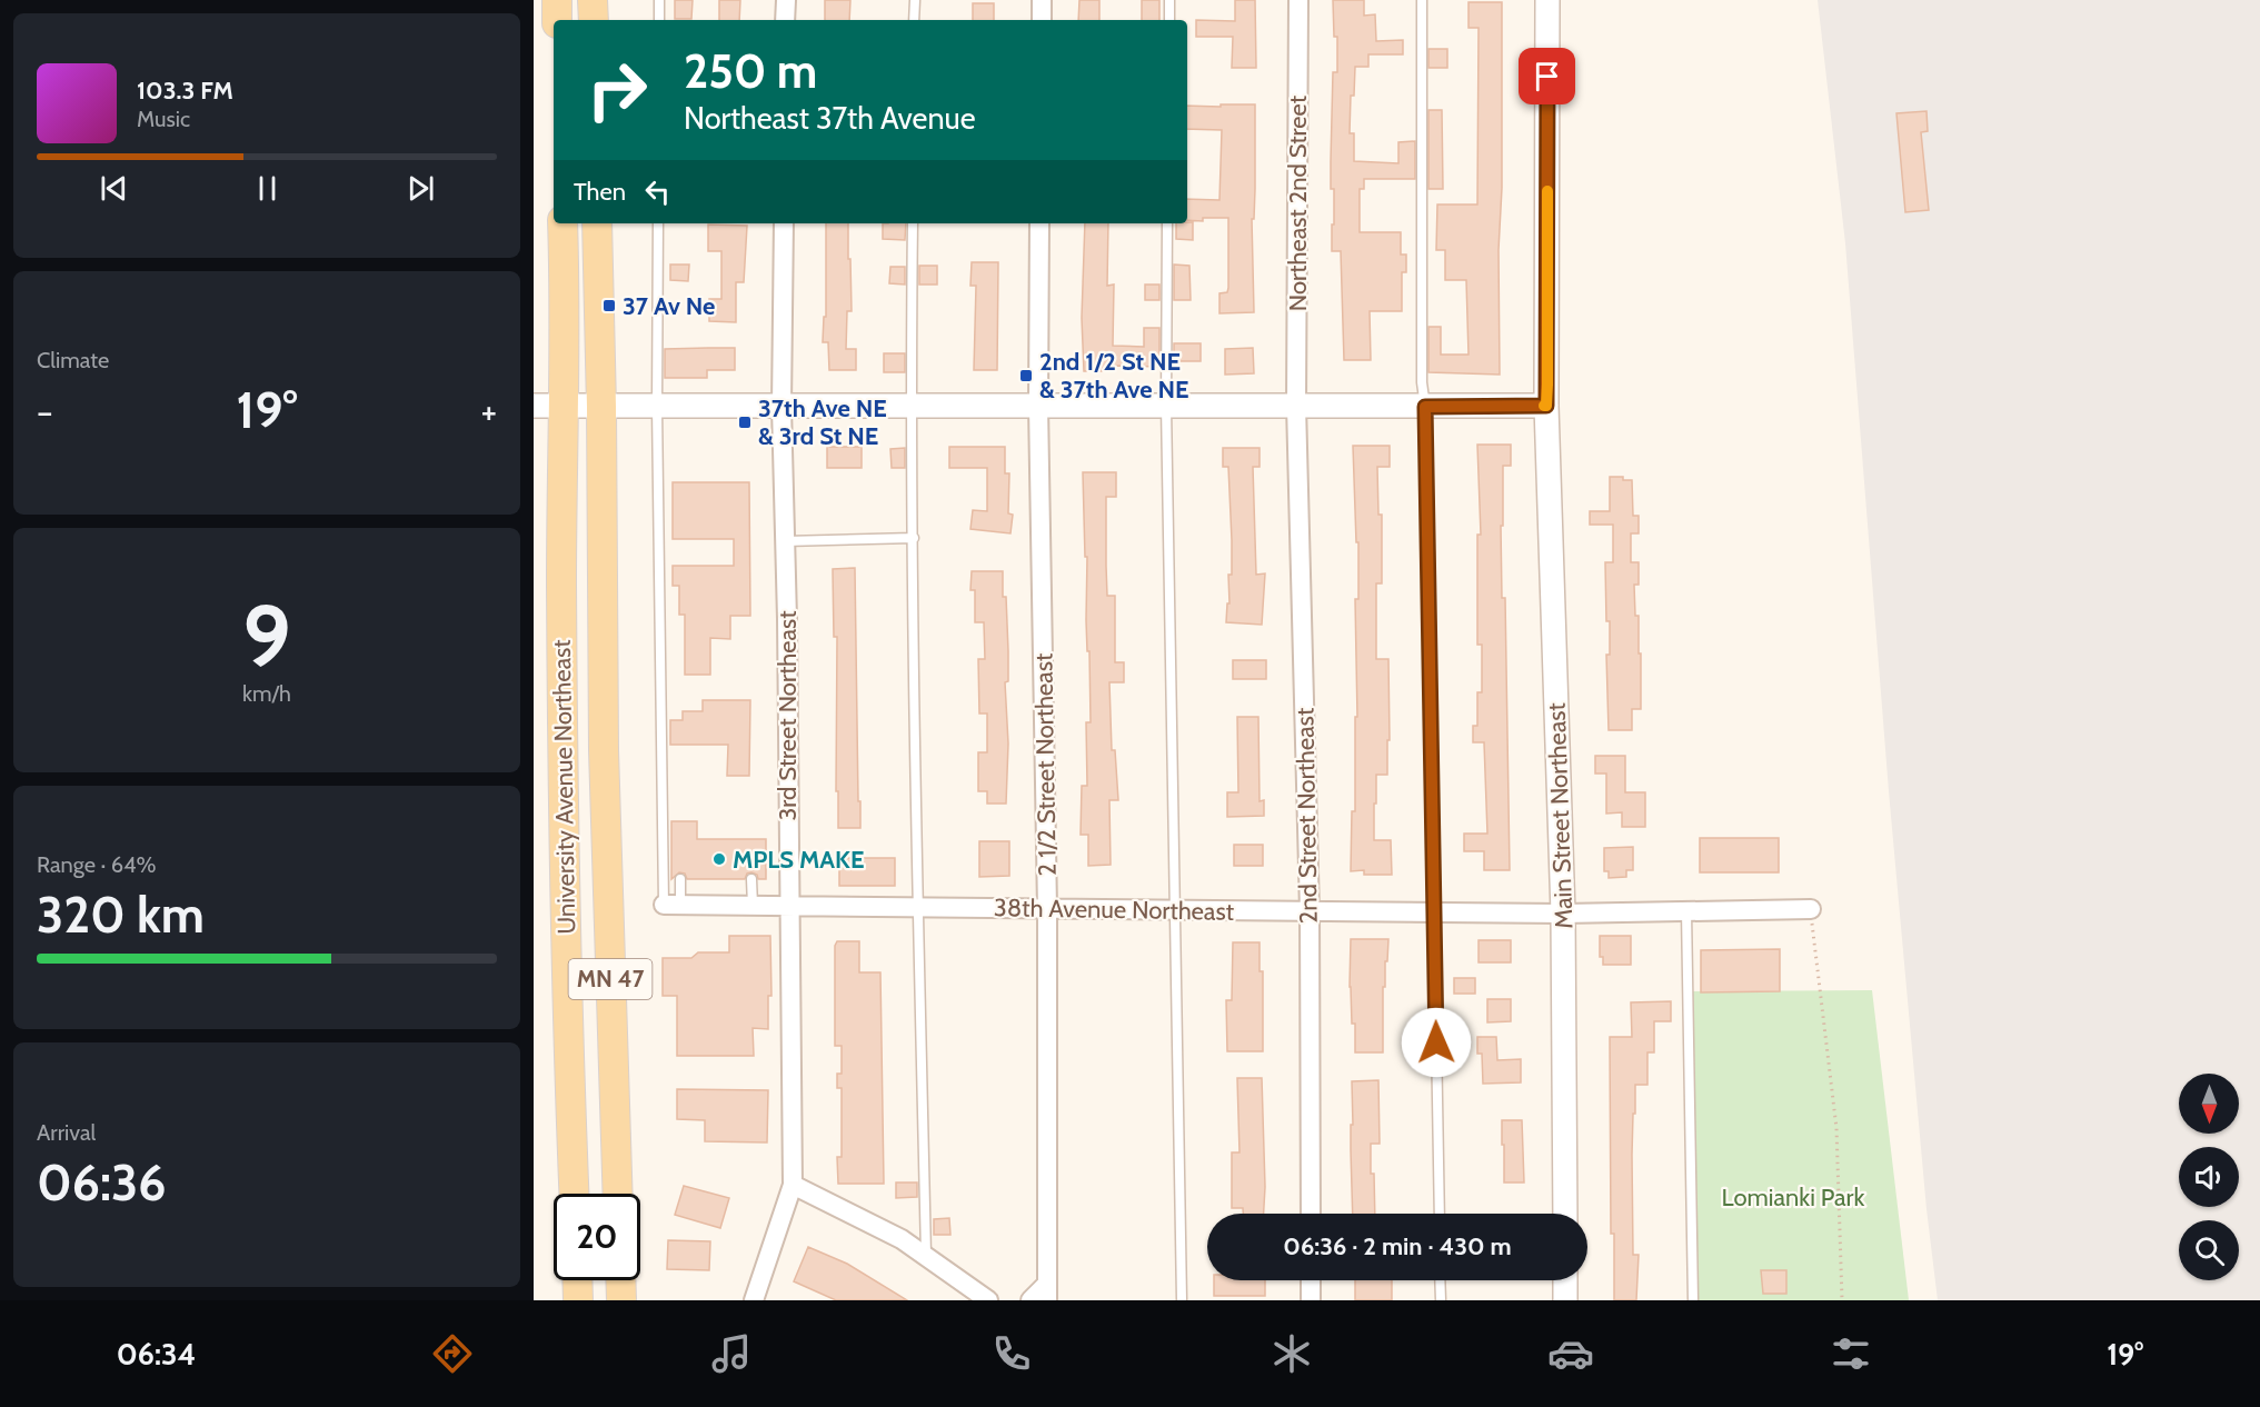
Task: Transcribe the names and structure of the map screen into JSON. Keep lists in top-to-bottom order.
{
  "streets": {
    "main road": ["University Avenue Northeast", "MN 47"],
    "street": [
      "Northeast 2nd Street",
      "3rd Street Northeast",
      "2 1/2 Street Northeast",
      "2nd Street Northeast",
      "Main Street Northeast",
      "38th Avenue Northeast"
    ]
  },
  "crossings": [
    ["Northeast 2nd Street", "2nd Street Northeast"],
    ["3rd Street Northeast", "38th Avenue Northeast"],
    ["2 1/2 Street Northeast", "38th Avenue Northeast"],
    ["University Avenue Northeast", "MN 47"],
    ["2nd Street Northeast", "38th Avenue Northeast"],
    ["Main Street Northeast", "38th Avenue Northeast"]
  ],
  "parks": ["Lomianki Park"],
  "places": {
    "transit": ["37 Av Ne", "2nd 1/2 St NE & 37th Ave NE", "37th Ave NE & 3rd St NE"],
    "other": ["MPLS MAKE"]
  },
  "north": "bottom",
  "page": {
    "turn": ["250 m", "Northeast 37th Avenue"],
    "song": ["103.3 FM", "Music"],
    "then": "Then",
    "tile": [
      "Climate",
      ["9", "km/h"],
      ["Range · 64%", "320 km"],
      ["Arrival", "06:36"]
    ],
    "heat": ["−", "19°", "+"],
    "limit": "20",
    "trip": "06:36 · 2 min · 430 m",
    "tabs": ["06:34", "19°"]
  }
}
